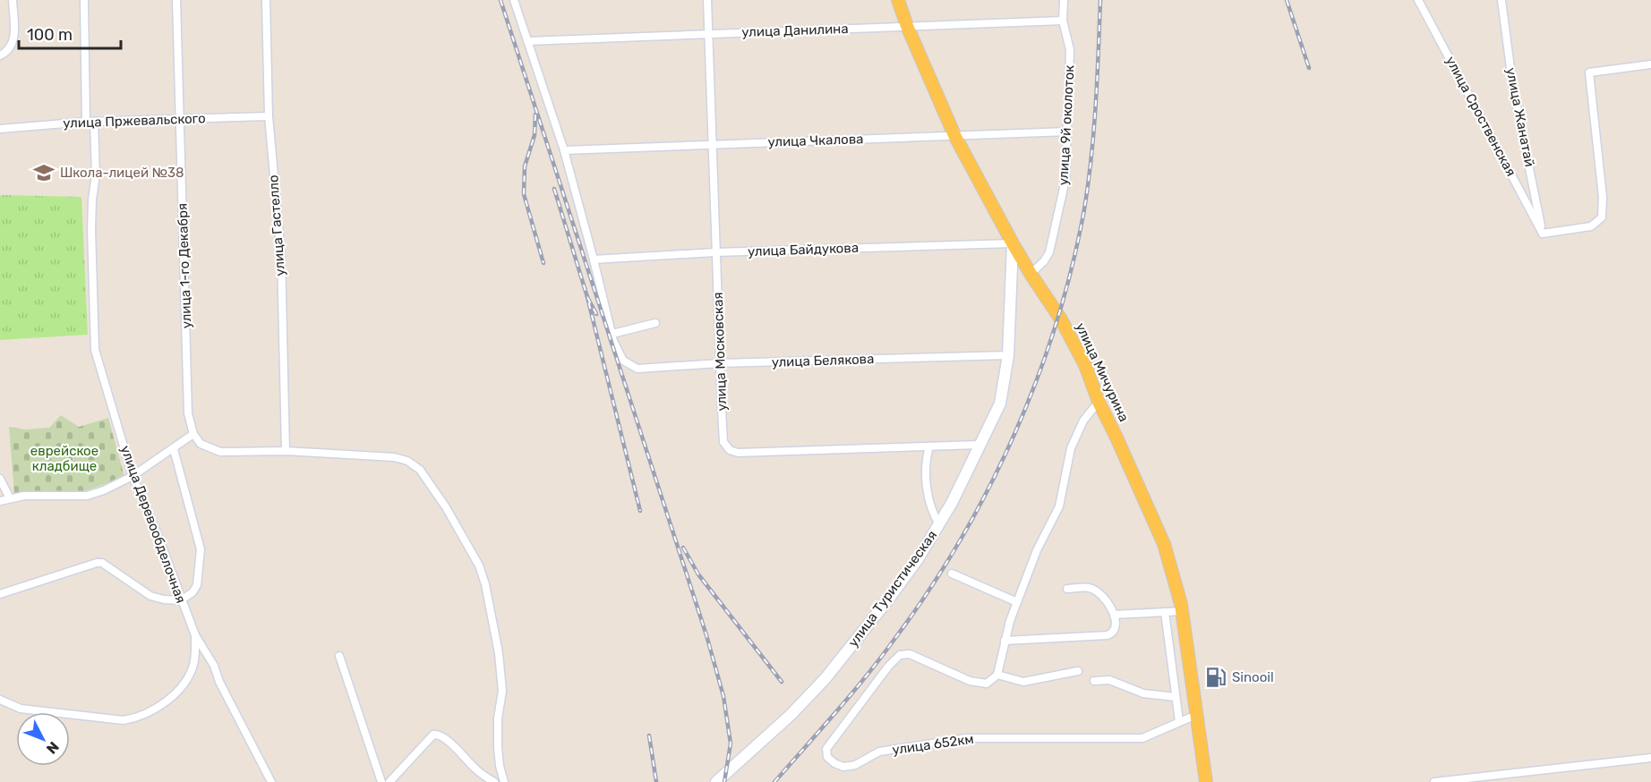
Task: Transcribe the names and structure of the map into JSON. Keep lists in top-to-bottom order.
{
  "streets": {
    "main road": ["улица Мичурина"],
    "street": [
      "улица Данилина",
      "улица Сроственская",
      "улица Жанатай",
      "улица Пржевальского",
      "улица 9й околоток",
      "улица Чкалова",
      "улица Гастелло",
      "улица Байдукова",
      "улица 1-го Декабря",
      "улица Московская",
      "улица Белякова",
      "улица Деревообделочная",
      "улица Туристическая",
      "улица 652км"
    ]
  },
  "crossings": [
    ["улица Данилина", "улица 9й околоток"],
    ["улица Данилина", "улица Московская"],
    ["улица Данилина", "улица Мичурина"],
    ["улица Сроственская", "улица Жанатай"],
    ["улица Пржевальского", "улица Гастелло"],
    ["улица Пржевальского", "улица 1-го Декабря"],
    ["улица Пржевальского", "улица Деревообделочная"],
    ["улица 9й околоток", "улица Чкалова"],
    ["улица 9й околоток", "улица Мичурина"],
    ["улица Чкалова", "улица Московская"],
    ["улица Чкалова", "улица Мичурина"],
    ["улица Байдукова", "улица Московская"],
    ["улица Байдукова", "улица Мичурина"],
    ["улица Байдукова", "улица Туристическая"],
    ["улица Московская", "улица Белякова"],
    ["улица Московская", "улица Туристическая"],
    ["улица Белякова", "улица Туристическая"],
    ["улица Мичурина", "улица Туристическая"],
    ["улица Мичурина", "улица 652км"]
  ],
  "parks": ["еврейское кладбище"],
  "places": {
    "school or university": ["Школа-лицей №38"],
    "fuel station": ["Sinooil"]
  },
  "scale_bar": "100 m",
  "north": "bottom right"
}
